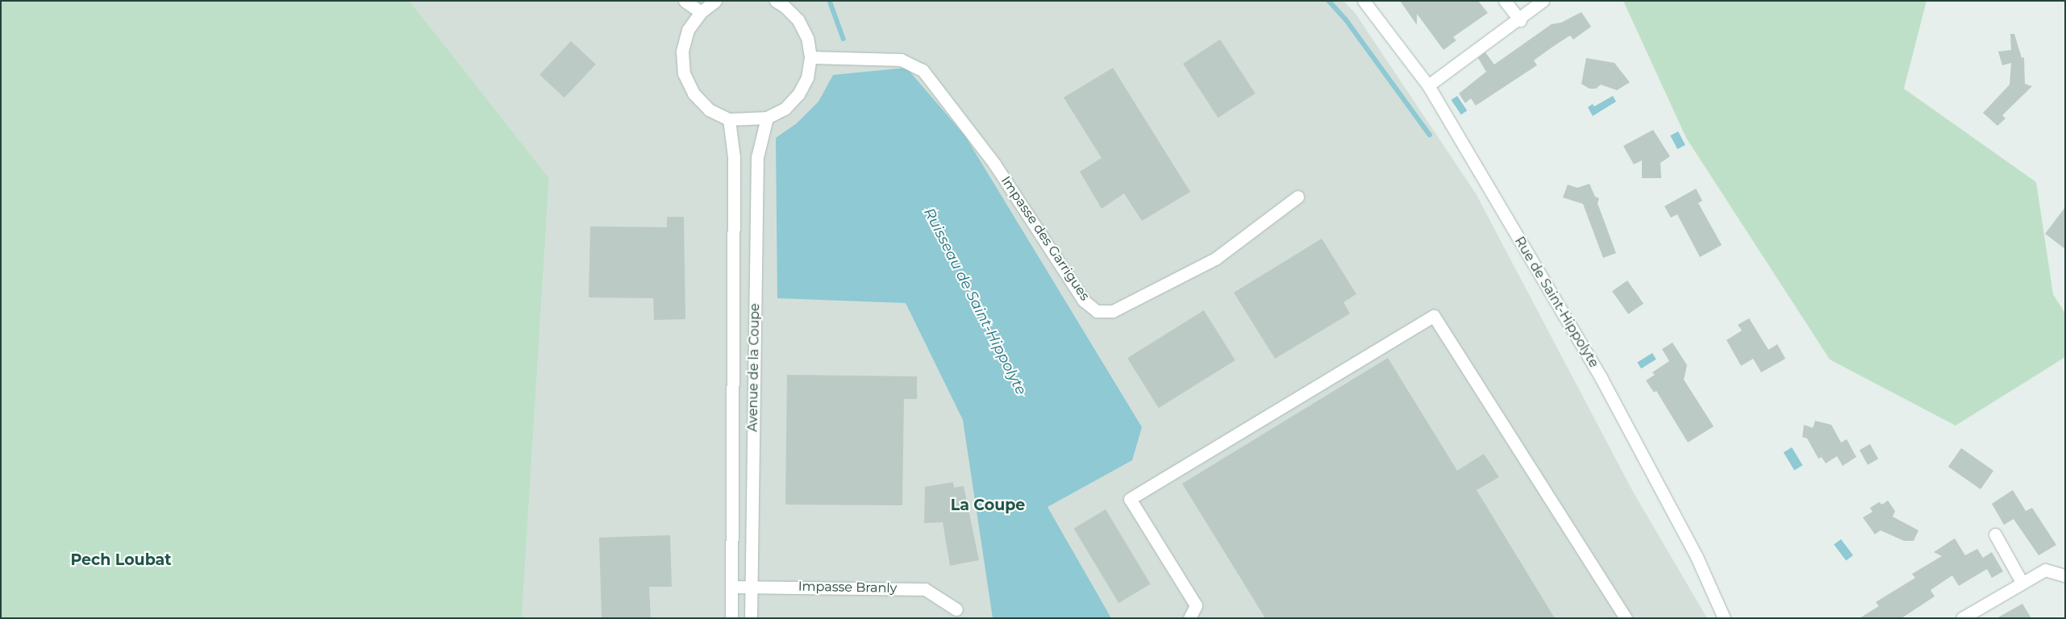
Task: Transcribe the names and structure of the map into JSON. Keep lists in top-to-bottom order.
{
  "streets": {
    "street": [
      "Impasse des Garrigues",
      "Rue de Saint-Hippolyte",
      "Avenue de la Coupe",
      "Impasse Branly"
    ]
  },
  "crossings": [
    ["Avenue de la Coupe", "Impasse Branly"]
  ],
  "districts": ["La Coupe", "Pech Loubat"],
  "water": ["Ruisseau de Saint-Hippolyte"]
}
